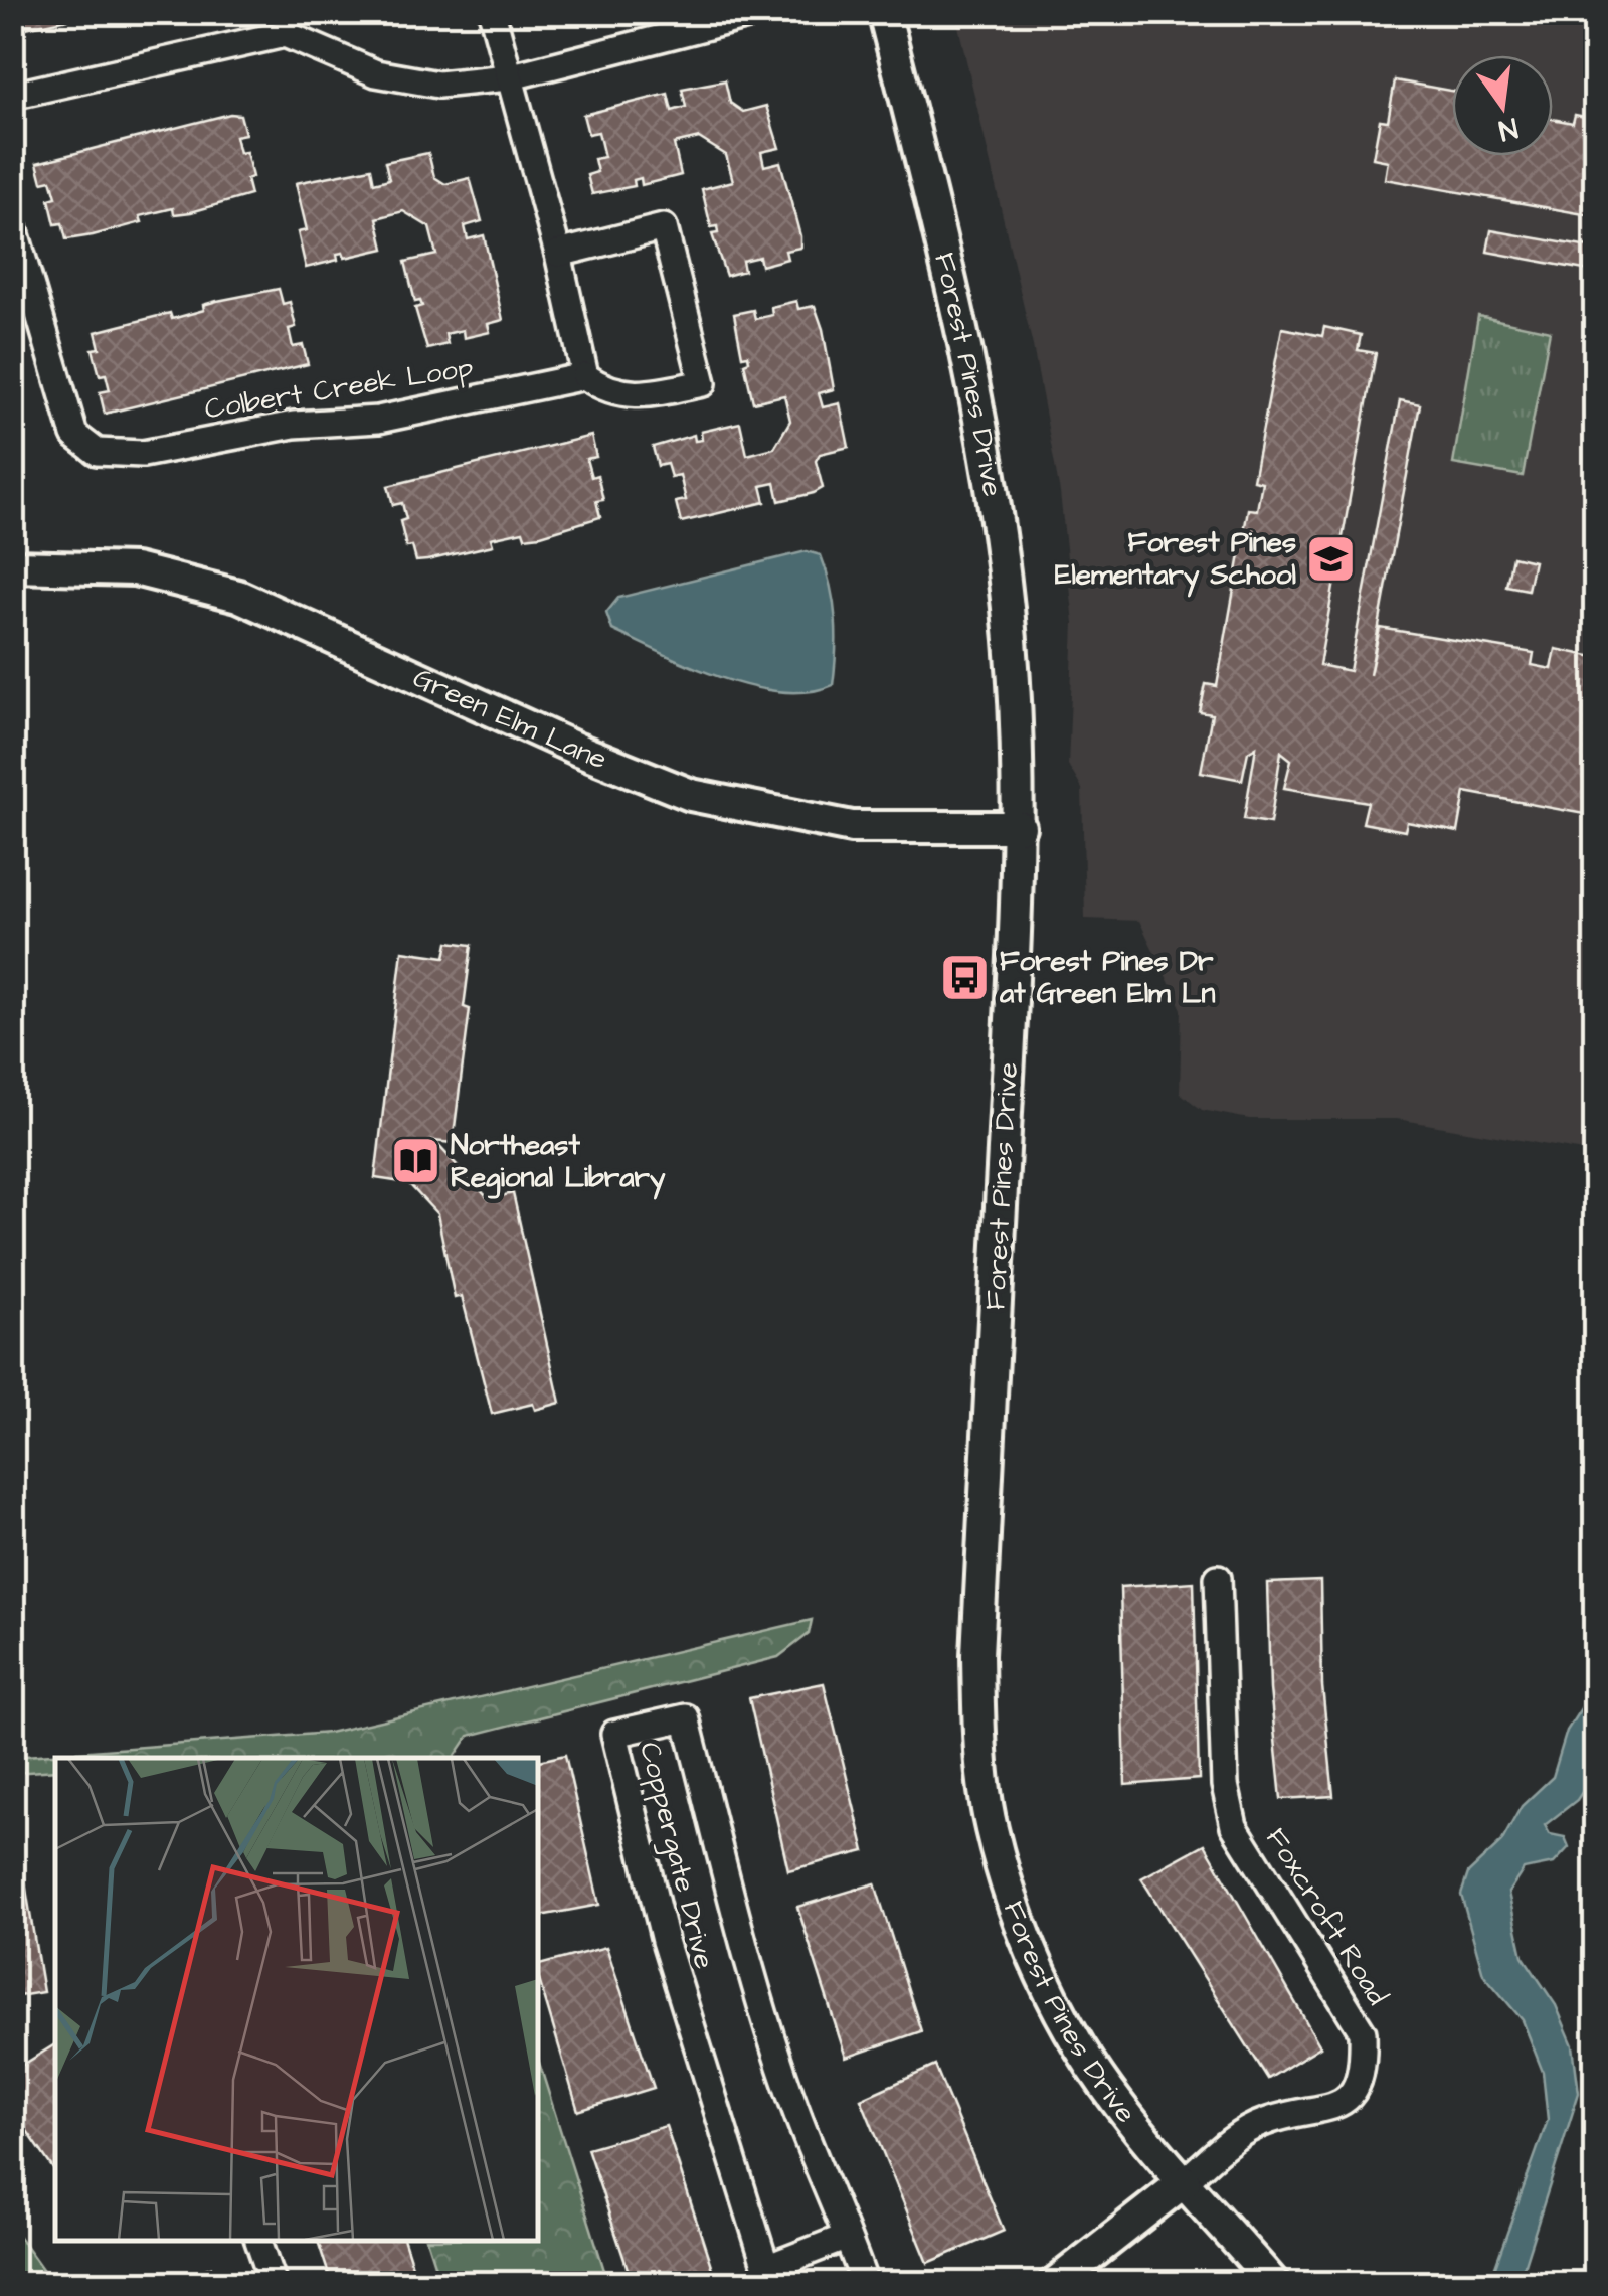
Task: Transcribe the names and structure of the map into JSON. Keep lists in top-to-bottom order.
{
  "streets": {
    "street": [
      "Forest Pines Drive",
      "Colbert Creek Loop",
      "Green Elm Lane",
      "Coppergate Drive",
      "Foxcroft Road"
    ]
  },
  "crossings": [
    ["Forest Pines Drive", "Green Elm Lane"],
    ["Forest Pines Drive", "Foxcroft Road"]
  ],
  "places": {
    "school or university": ["Forest Pines Elementary School"],
    "bus stop": ["Forest Pines Dr at Green Elm Ln"],
    "library": ["Northeast Regional Library"]
  },
  "north": "bottom"
}
